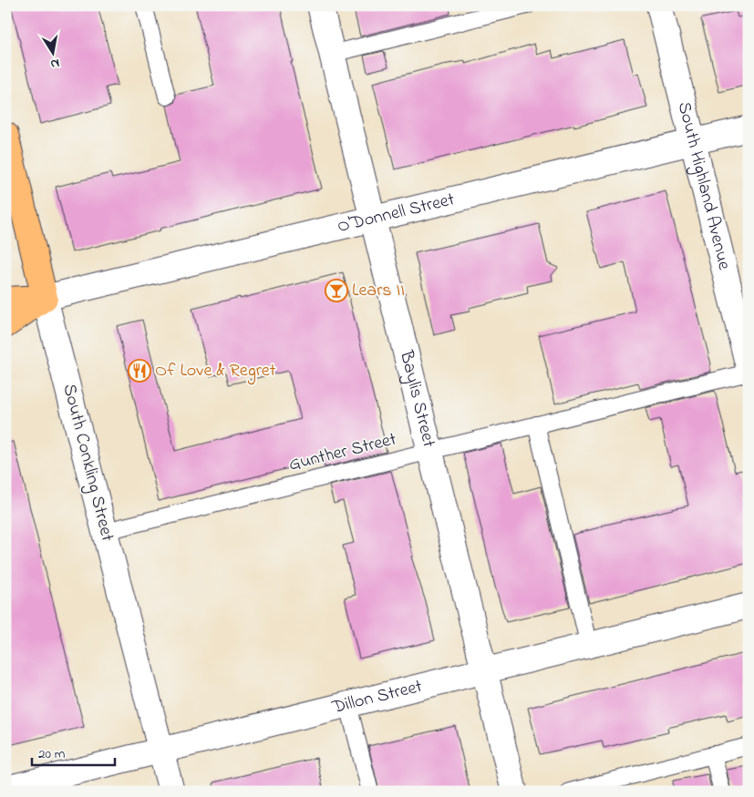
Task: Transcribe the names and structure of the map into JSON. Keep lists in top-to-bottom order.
{
  "streets": {
    "main road": ["O'Donnell Street", "South Conkling Street"],
    "street": ["South Highland Avenue", "Baylis Street", "Dillon Street"],
    "lane": ["Gunther Street"]
  },
  "crossings": [
    ["South Highland Avenue", "O'Donnell Street"],
    ["O'Donnell Street", "Baylis Street"],
    ["O'Donnell Street", "South Conkling Street"],
    ["Baylis Street", "Gunther Street"],
    ["Baylis Street", "Dillon Street"],
    ["Gunther Street", "South Conkling Street"],
    ["South Conkling Street", "Dillon Street"]
  ],
  "places": {
    "bar": ["Lears II"],
    "restaurant": ["Of Love & Regret"]
  },
  "scale_bar": "20 m",
  "north": "bottom"
}
